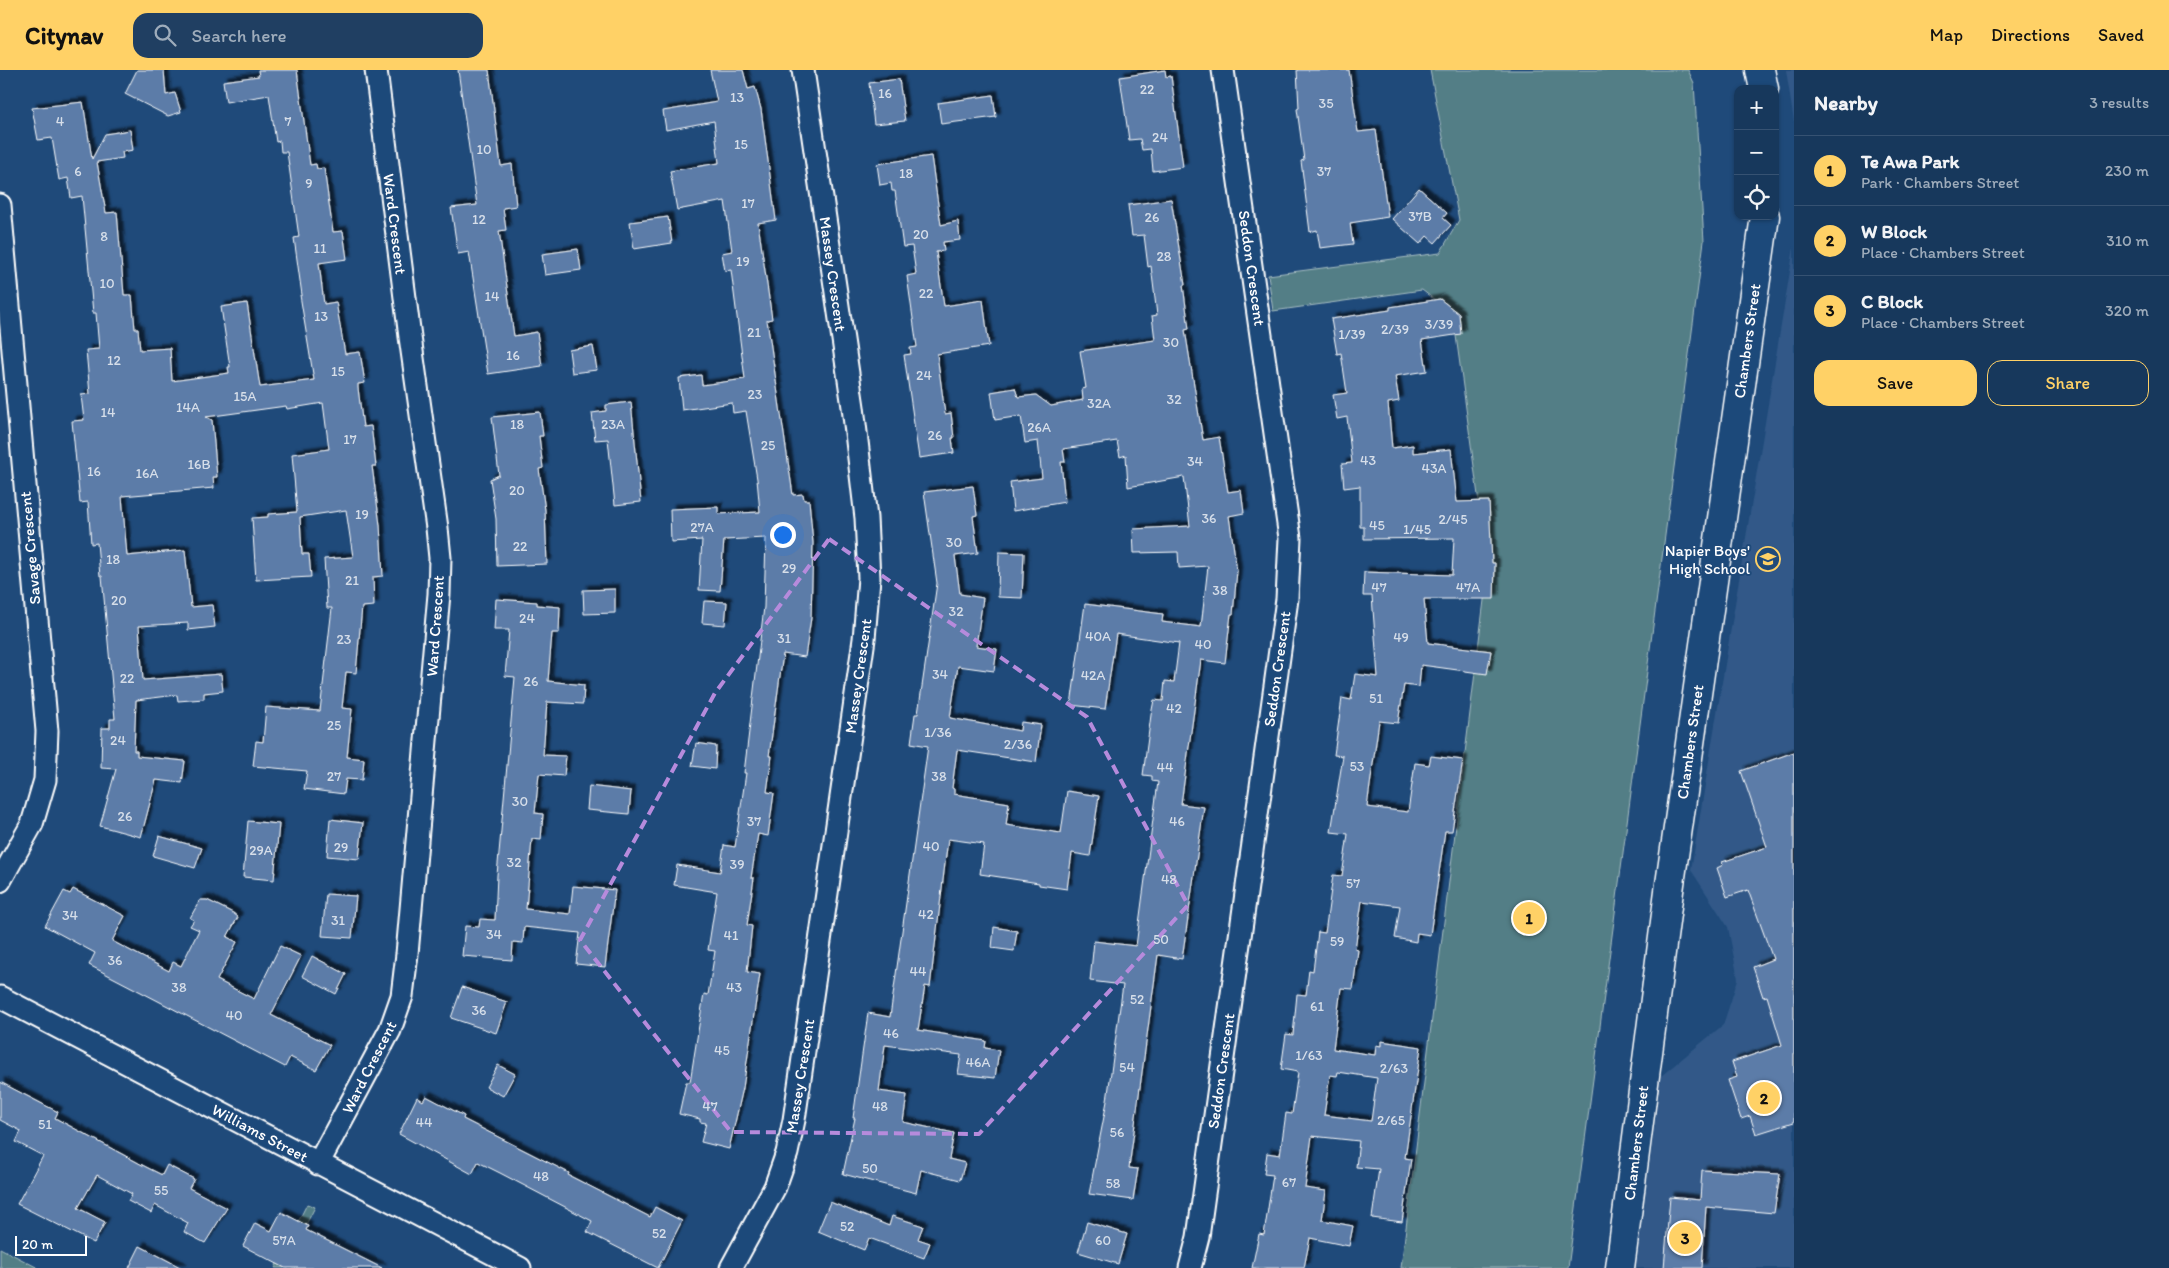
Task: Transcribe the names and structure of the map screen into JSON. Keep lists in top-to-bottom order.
{
  "streets": {
    "main road": ["Chambers Street"],
    "street": [
      "Ward Crescent",
      "Seddon Crescent",
      "Massey Crescent",
      "Savage Crescent",
      "Williams Street"
    ]
  },
  "crossings": [
    ["Ward Crescent", "Williams Street"]
  ],
  "places": {
    "school or university": ["Napier Boys' High School"]
  },
  "house_numbers": [
    "22",
    "16",
    "13",
    "35",
    "4",
    "7",
    "24",
    "15",
    "10",
    "6",
    "37",
    "18",
    "9",
    "17",
    "37B",
    "26",
    "12",
    "20",
    "8",
    "11",
    "28",
    "19",
    "10",
    "22",
    "14",
    "13",
    "3/39",
    "2/39",
    "21",
    "1/39",
    "30",
    "16",
    "12",
    "15",
    "24",
    "23",
    "15A",
    "32",
    "32A",
    "14A",
    "14",
    "18",
    "23A",
    "26A",
    "26",
    "17",
    "25",
    "43",
    "34",
    "16B",
    "43A",
    "16",
    "16A",
    "20",
    "19",
    "36",
    "2/45",
    "45",
    "27A",
    "1/45",
    "30",
    "22",
    "18",
    "29",
    "21",
    "47",
    "47A",
    "38",
    "20",
    "32",
    "24",
    "40A",
    "49",
    "31",
    "23",
    "40",
    "34",
    "42A",
    "22",
    "26",
    "51",
    "42",
    "25",
    "1/36",
    "24",
    "2/36",
    "53",
    "44",
    "27",
    "38",
    "30",
    "26",
    "37",
    "46",
    "40",
    "29",
    "29A",
    "32",
    "39",
    "48",
    "57",
    "42",
    "34",
    "31",
    "34",
    "41",
    "50",
    "59",
    "36",
    "44",
    "38",
    "43",
    "52",
    "61",
    "36",
    "40",
    "46",
    "45",
    "1/63",
    "46A",
    "54",
    "2/63",
    "47",
    "48",
    "2/65",
    "44",
    "51",
    "56",
    "50",
    "48",
    "67",
    "58",
    "55",
    "52",
    "52",
    "57A",
    "60"
  ],
  "scale_bar": "20 m",
  "page": {
    "header": "Citynav",
    "search": "Search here",
    "nav": ["Map", "Directions", "Saved"],
    "heading": ["Nearby", "3 results"],
    "map_buttons": ["+", "−"],
    "list": [
      {
        "mark": "1",
        "name": "Te Awa Park",
        "note": "Park · Chambers Street",
        "value": "230 m"
      },
      {
        "mark": "2",
        "name": "W Block",
        "note": "Place · Chambers Street",
        "value": "310 m"
      },
      {
        "mark": "3",
        "name": "C Block",
        "note": "Place · Chambers Street",
        "value": "320 m"
      }
    ],
    "buttons": ["Save", "Share"],
    "pins": ["1", "2", "3"],
    "scale": "20 m"
  }
}
